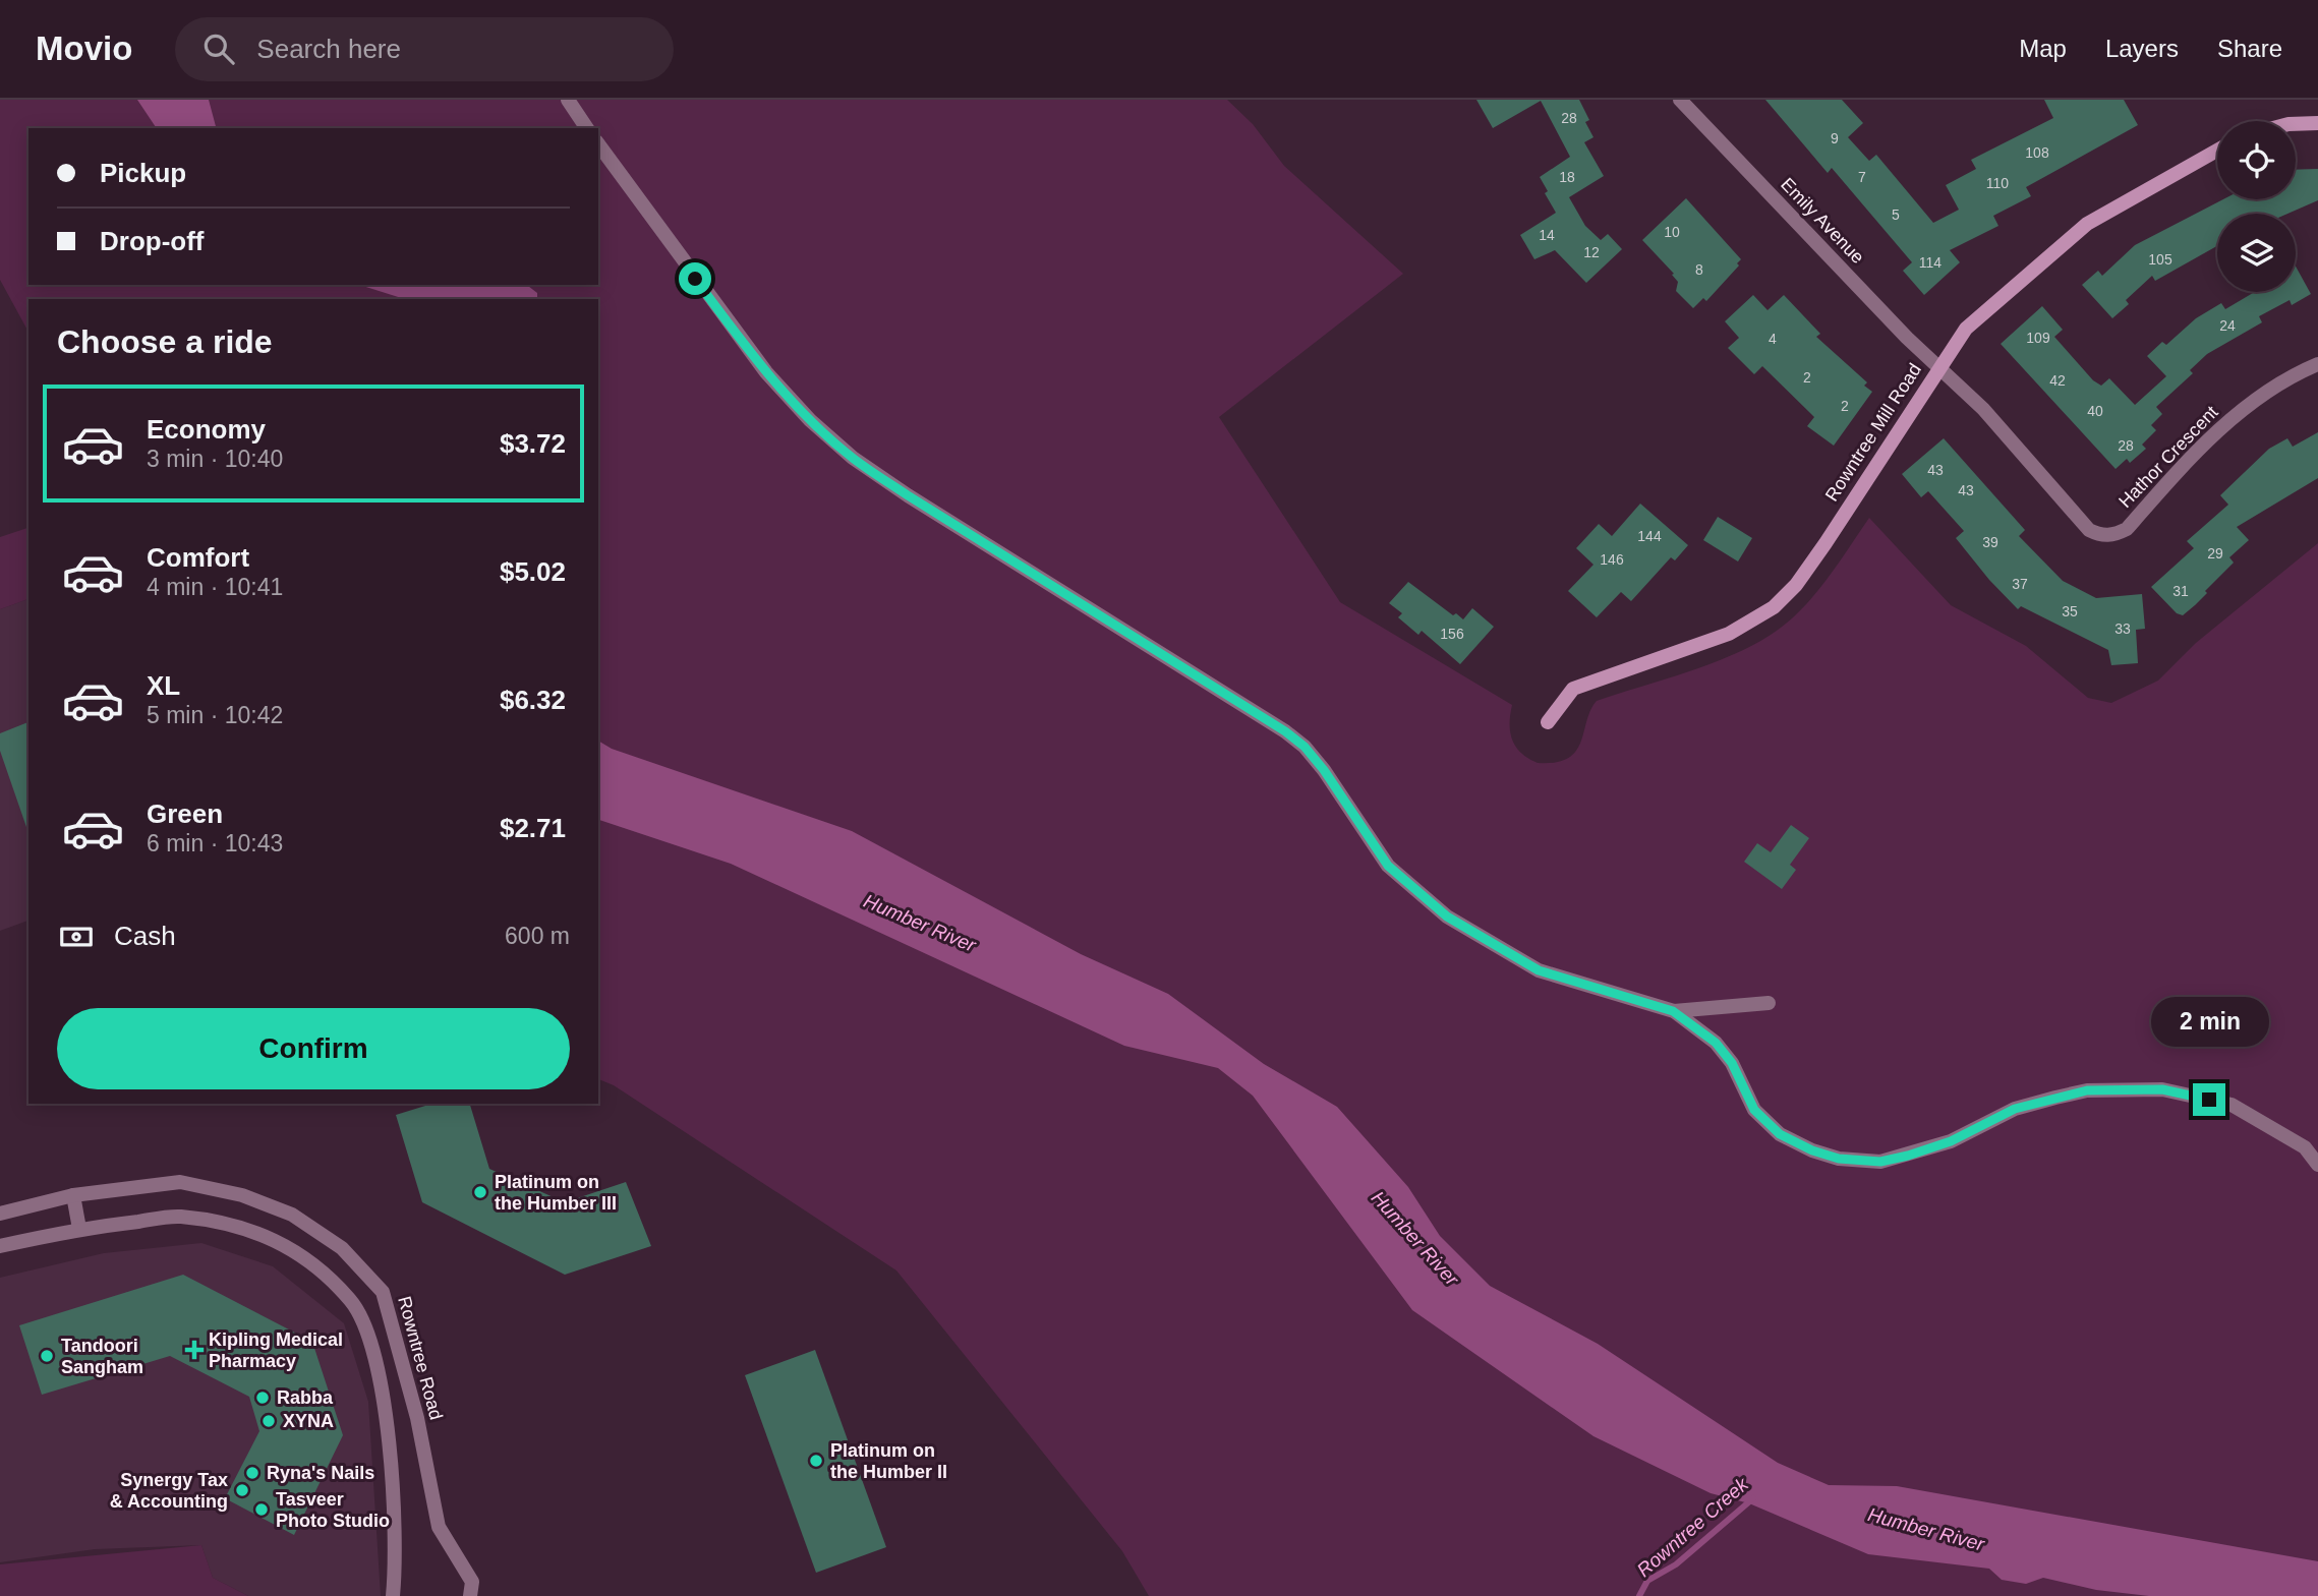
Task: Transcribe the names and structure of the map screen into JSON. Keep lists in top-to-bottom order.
{
  "streets": {
    "street": [
      "Emily Avenue",
      "Rowntree Mill Road",
      "Hathor Crescent",
      "Rowntree Road"
    ]
  },
  "crossings": [
    ["Emily Avenue", "Rowntree Mill Road"],
    ["Emily Avenue", "Hathor Crescent"],
    ["Rowntree Mill Road", "Hathor Crescent"]
  ],
  "water": ["Humber River", "Rowntree Creek"],
  "places": {
    "other": [
      "Platinum on the Humber III",
      "Tandoori Sangham",
      "Rabba",
      "XYNA",
      "Platinum on the Humber II",
      "Ryna's Nails",
      "Synergy Tax & Accounting",
      "Tasveer Photo Studio"
    ],
    "health": ["Kipling Medical Pharmacy"]
  },
  "house_numbers": [
    "28",
    "9",
    "108",
    "18",
    "7",
    "110",
    "5",
    "10",
    "14",
    "12",
    "105",
    "114",
    "8",
    "24",
    "109",
    "4",
    "2",
    "42",
    "2",
    "40",
    "28",
    "43",
    "43",
    "144",
    "39",
    "29",
    "146",
    "37",
    "31",
    "35",
    "33",
    "156"
  ],
  "page": {
    "header": "Movio",
    "search": "Search here",
    "nav": ["Map", "Layers", "Share"],
    "banner": ["Pickup", "Drop-off"],
    "heading": "Choose a ride",
    "list": [
      {
        "name": "Economy",
        "note": "3 min · 10:40",
        "value": "$3.72"
      },
      {
        "name": "Comfort",
        "note": "4 min · 10:41",
        "value": "$5.02"
      },
      {
        "name": "XL",
        "note": "5 min · 10:42",
        "value": "$6.32"
      },
      {
        "name": "Green",
        "note": "6 min · 10:43",
        "value": "$2.71"
      }
    ],
    "pay": ["Cash", "600 m"],
    "buttons": "Confirm",
    "bubble": "2 min"
  }
}
